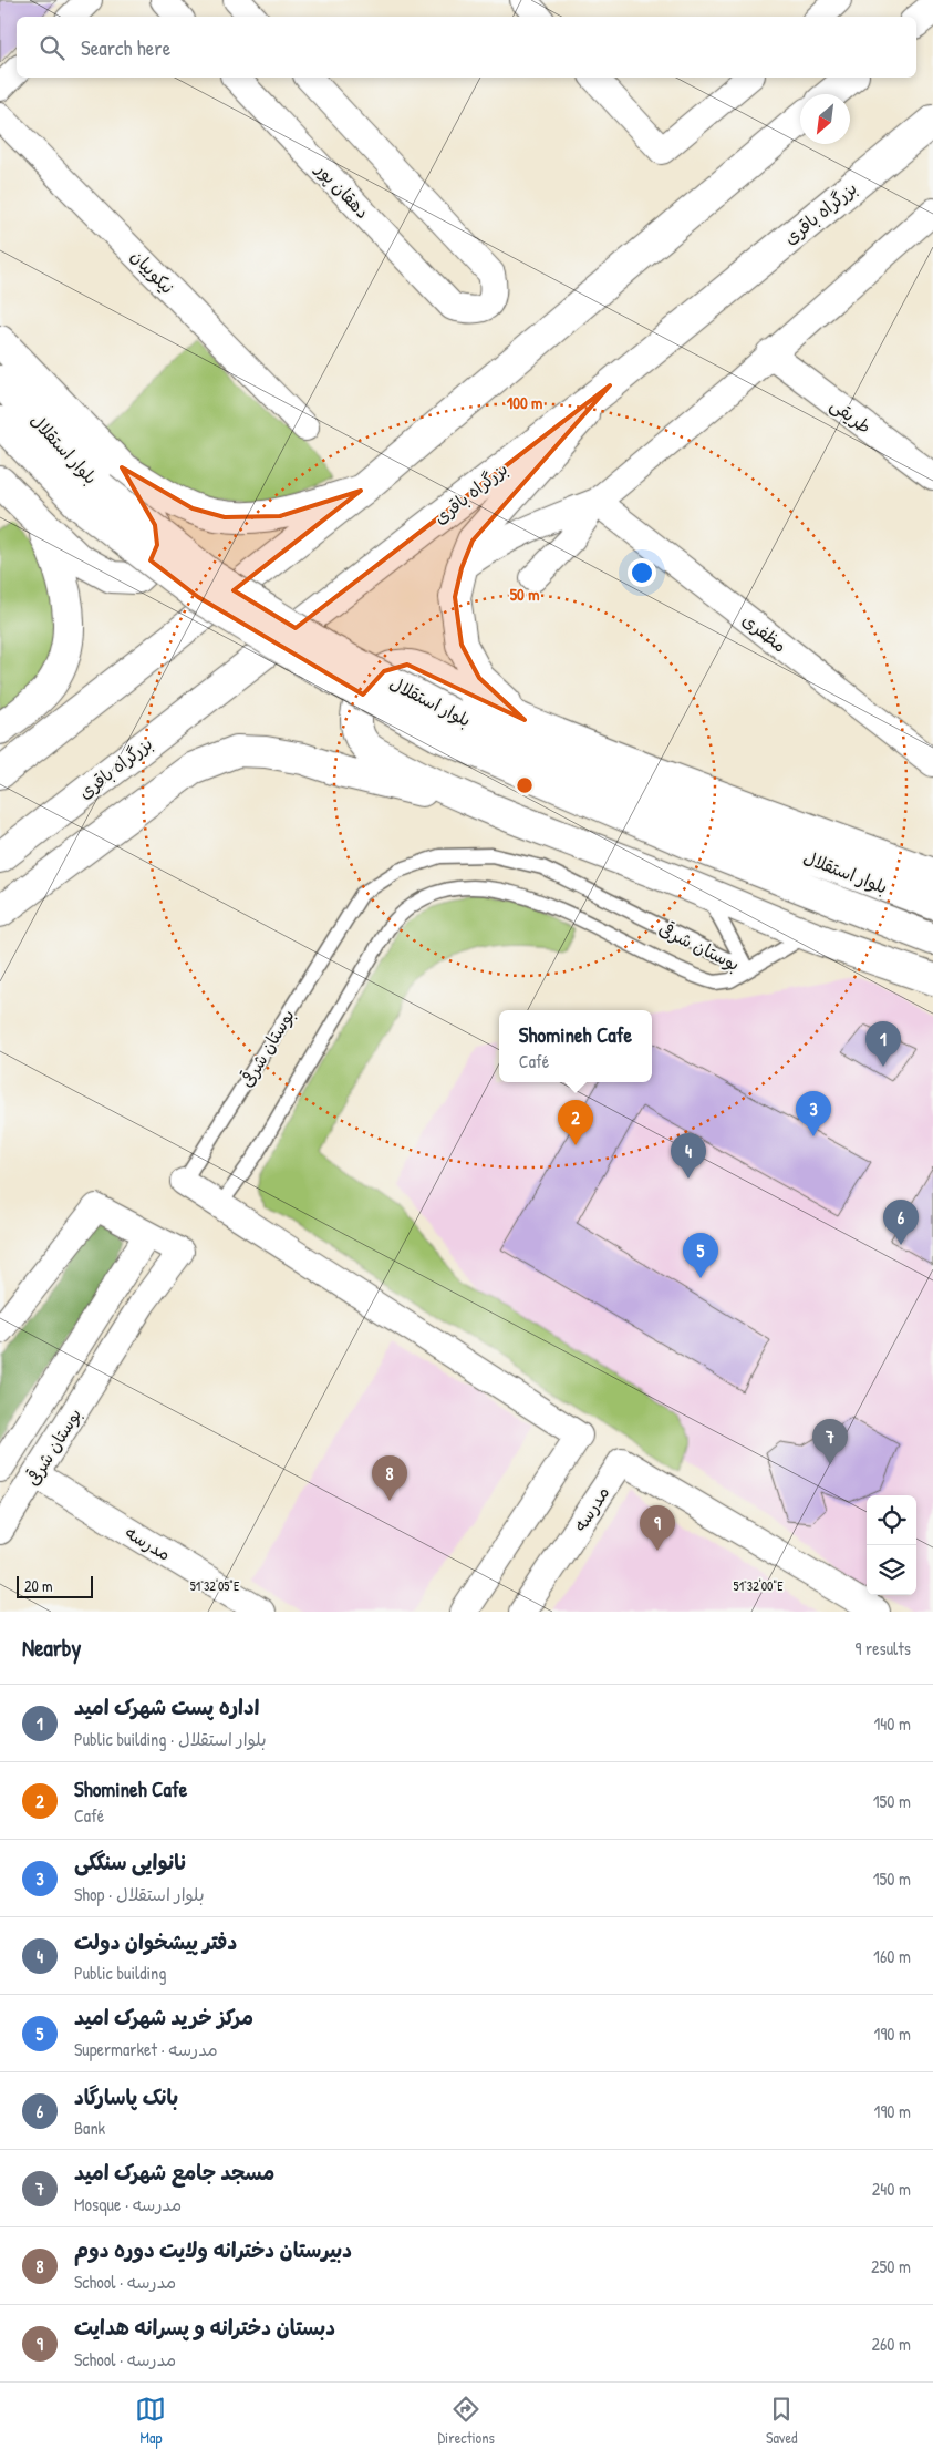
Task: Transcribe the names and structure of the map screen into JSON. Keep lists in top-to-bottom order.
{
  "streets": {
    "main road": ["بزرگراه باقری", "بلوار استقلال"],
    "street": [
      "دهقان پور",
      "نیکوییان",
      "طریقی",
      "مظفری",
      "بوستان شرقی",
      "مدرسه"
    ]
  },
  "crossings": [
    ["بوستان شرقی", "مدرسه"]
  ],
  "scale_bar": "20 m",
  "north": "bottom left",
  "page": {
    "search": "Search here",
    "popup": ["Shomineh Cafe", "Café"],
    "pins": [
      "1",
      "3",
      "2",
      "4",
      "6",
      "5",
      "7",
      "8",
      "9"
    ],
    "scale": "20 m",
    "heading": ["Nearby", "9 results"],
    "list": [
      {
        "mark": "1",
        "name": "اداره پست شهرک امید",
        "note": "Public building · بلوار استقلال",
        "value": "140 m"
      },
      {
        "mark": "2",
        "name": "Shomineh Cafe",
        "note": "Café",
        "value": "150 m"
      },
      {
        "mark": "3",
        "name": "نانوایی سنگکی",
        "note": "Shop · بلوار استقلال",
        "value": "150 m"
      },
      {
        "mark": "4",
        "name": "دفتر پیشخوان دولت",
        "note": "Public building",
        "value": "160 m"
      },
      {
        "mark": "5",
        "name": "مرکز خرید شهرک امید",
        "note": "Supermarket · مدرسه",
        "value": "190 m"
      },
      {
        "mark": "6",
        "name": "بانک پاسارگاد",
        "note": "Bank",
        "value": "190 m"
      },
      {
        "mark": "7",
        "name": "مسجد جامع شهرک امید",
        "note": "Mosque · مدرسه",
        "value": "240 m"
      },
      {
        "mark": "8",
        "name": "دبیرستان دخترانه ولایت دوره دوم",
        "note": "School · مدرسه",
        "value": "250 m"
      },
      {
        "mark": "9",
        "name": "دبستان دخترانه و پسرانه هدایت",
        "note": "School · مدرسه",
        "value": "260 m"
      }
    ],
    "nav": ["Map", "Directions", "Saved"]
  },
  "coordinates": ["51°32'05\"E", "51°32'00\"E"],
  "rings": ["100 m", "50 m"]
}
